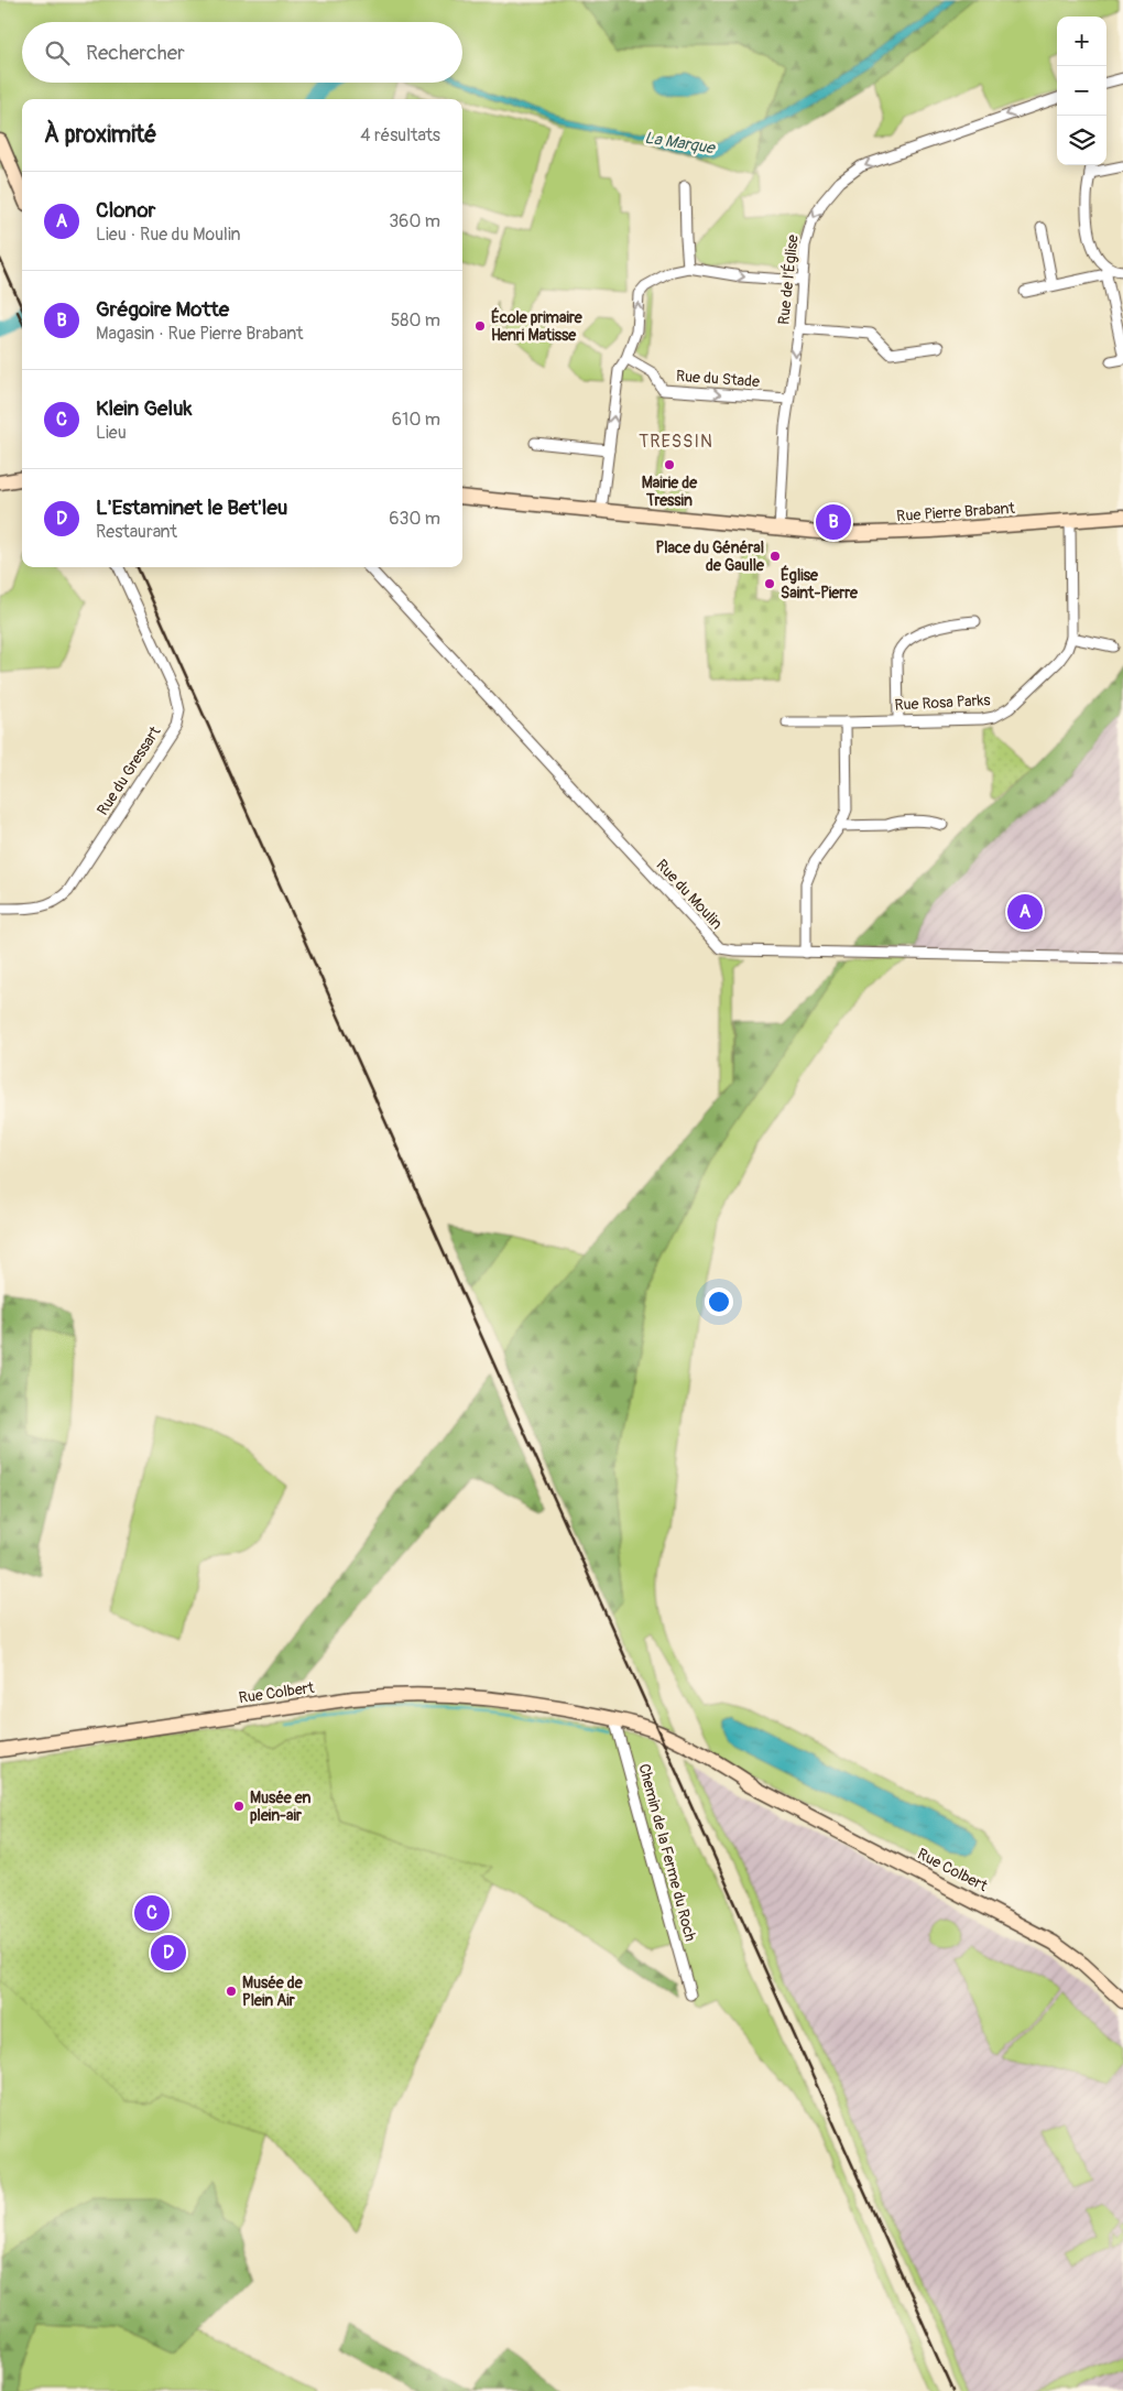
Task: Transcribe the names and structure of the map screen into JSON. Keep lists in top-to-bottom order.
{
  "streets": {
    "main road": ["Rue Pierre Brabant", "Rue Colbert"],
    "street": [
      "Rue de l'Église",
      "Rue du Stade",
      "Rue Rosa Parks",
      "Rue du Gressart",
      "Rue du Moulin",
      "Chemin de la Ferme du Roch"
    ]
  },
  "crossings": [
    ["Rue de l'Église", "Rue du Stade"],
    ["Rue de l'Église", "Rue Pierre Brabant"],
    ["Rue Pierre Brabant", "Rue Rosa Parks"],
    ["Rue Colbert", "Chemin de la Ferme du Roch"]
  ],
  "one_way": ["Rue de l'Église", "Rue du Stade"],
  "districts": ["TRESSIN"],
  "water": ["La Marque"],
  "places": [
    "École primaire Henri Matisse",
    "Mairie de Tressin",
    "Place du Général de Gaulle",
    "Église Saint-Pierre",
    "Musée en plein-air",
    "Musée de Plein Air"
  ],
  "page": {
    "map_buttons": ["+", "−"],
    "search": "Rechercher",
    "heading": ["À proximité", "4 résultats"],
    "list": [
      {
        "mark": "A",
        "name": "Clonor",
        "note": "Lieu · Rue du Moulin",
        "value": "360 m"
      },
      {
        "mark": "B",
        "name": "Grégoire Motte",
        "note": "Magasin · Rue Pierre Brabant",
        "value": "580 m"
      },
      {
        "mark": "C",
        "name": "Klein Geluk",
        "note": "Lieu",
        "value": "610 m"
      },
      {
        "mark": "D",
        "name": "L'Estaminet le Bet'leu",
        "note": "Restaurant",
        "value": "630 m"
      }
    ],
    "pins": [
      "B",
      "A",
      "C",
      "D"
    ]
  }
}
